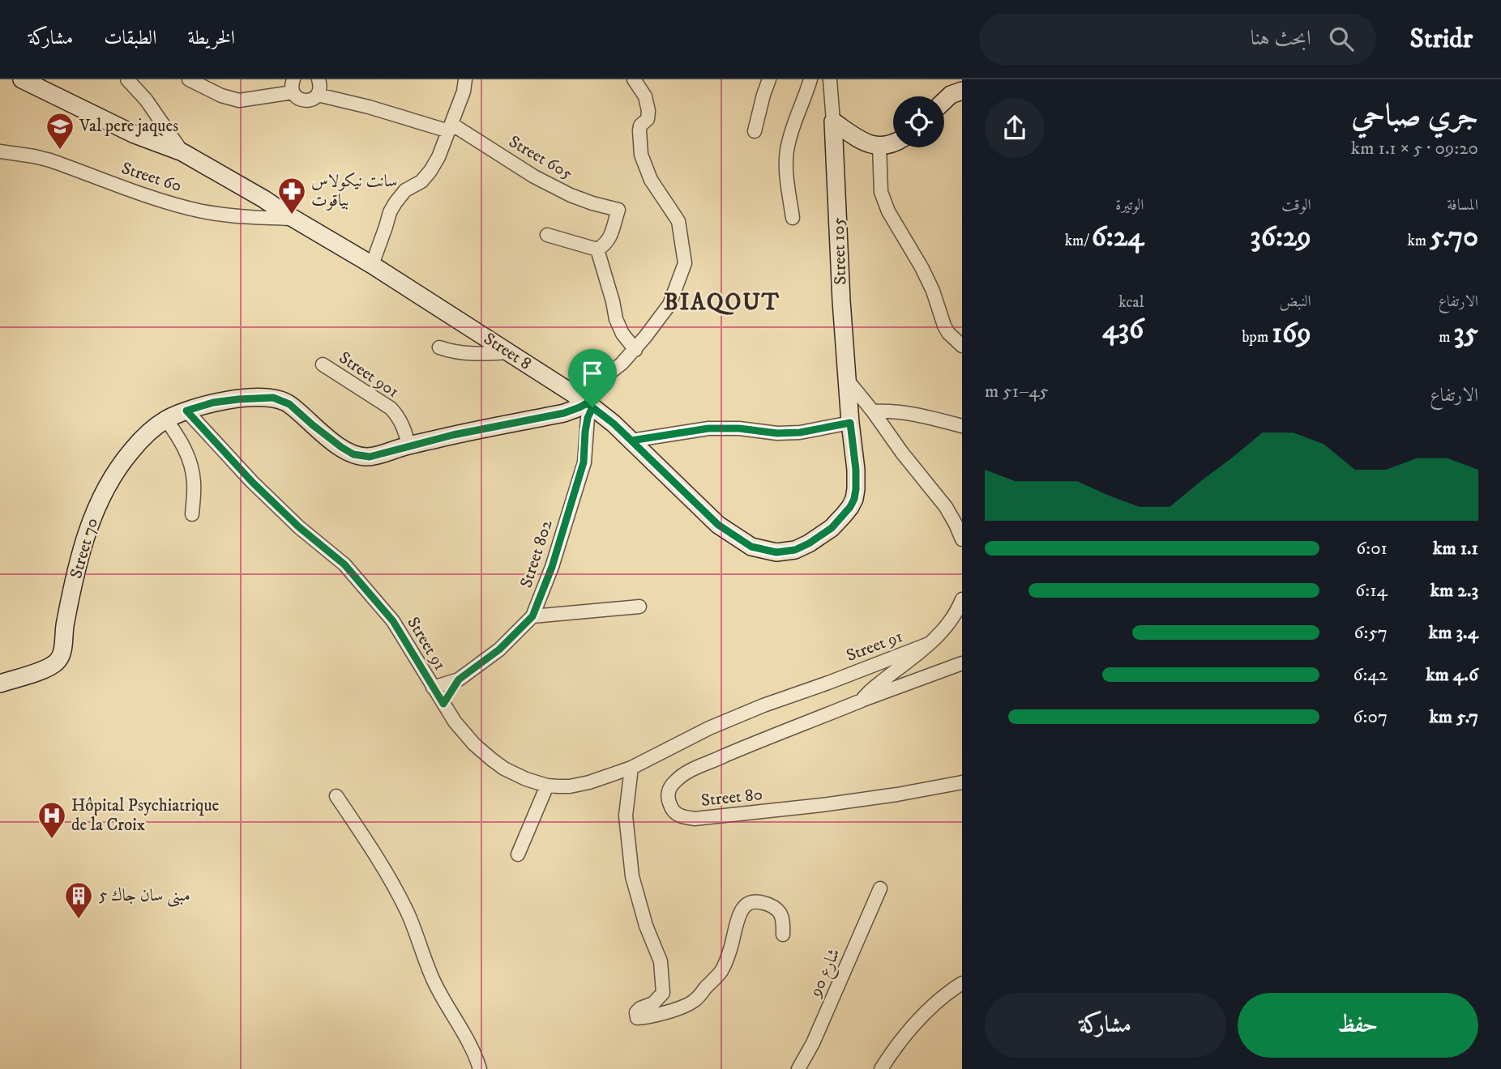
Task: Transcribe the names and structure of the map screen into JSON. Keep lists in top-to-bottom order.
{
  "streets": {
    "street": [
      "Street 605",
      "Street 60",
      "Street 105",
      "Street 8",
      "Street 901",
      "Street 70",
      "Street 802",
      "Street 91",
      "Street 80",
      "شارع 90"
    ]
  },
  "crossings": [
    ["Street 60", "Street 8"],
    ["Street 105", "Street 8"],
    ["Street 8", "Street 70"],
    ["Street 8", "Street 802"],
    ["Street 901", "Street 70"],
    ["Street 70", "Street 802"],
    ["Street 70", "Street 91"],
    ["Street 802", "Street 91"]
  ],
  "districts": ["BIAQOUT"],
  "places": {
    "school or university": ["Val pere jaques"],
    "pharmacy": ["سانت نيكولاس بياقوت"],
    "hospital": ["Hôpital Psychiatrique de la Croix"],
    "building": ["مبنى سان جاك 5"]
  },
  "page": {
    "header": "Stridr",
    "search": "ابحث هنا",
    "nav": ["الخريطة", "الطبقات", "مشاركة"],
    "heading": ["جري صباحي", "09:20 · 5 × 1.1 km"],
    "stats": [
      ["المسافة", "5.70 km"],
      ["الوقت", "36:29"],
      ["الوتيرة", "6:24 /km"],
      ["الارتفاع", "35 m"],
      ["النبض", "169 bpm"],
      ["kcal", "436"]
    ],
    "chart": ["الارتفاع", "45–51 m"],
    "list": [
      {
        "name": "1.1 km",
        "note": "6:01"
      },
      {
        "name": "2.3 km",
        "note": "6:14"
      },
      {
        "name": "3.4 km",
        "note": "6:57"
      },
      {
        "name": "4.6 km",
        "note": "6:42"
      },
      {
        "name": "5.7 km",
        "note": "6:07"
      }
    ],
    "buttons": ["حفظ", "مشاركة"]
  }
}
